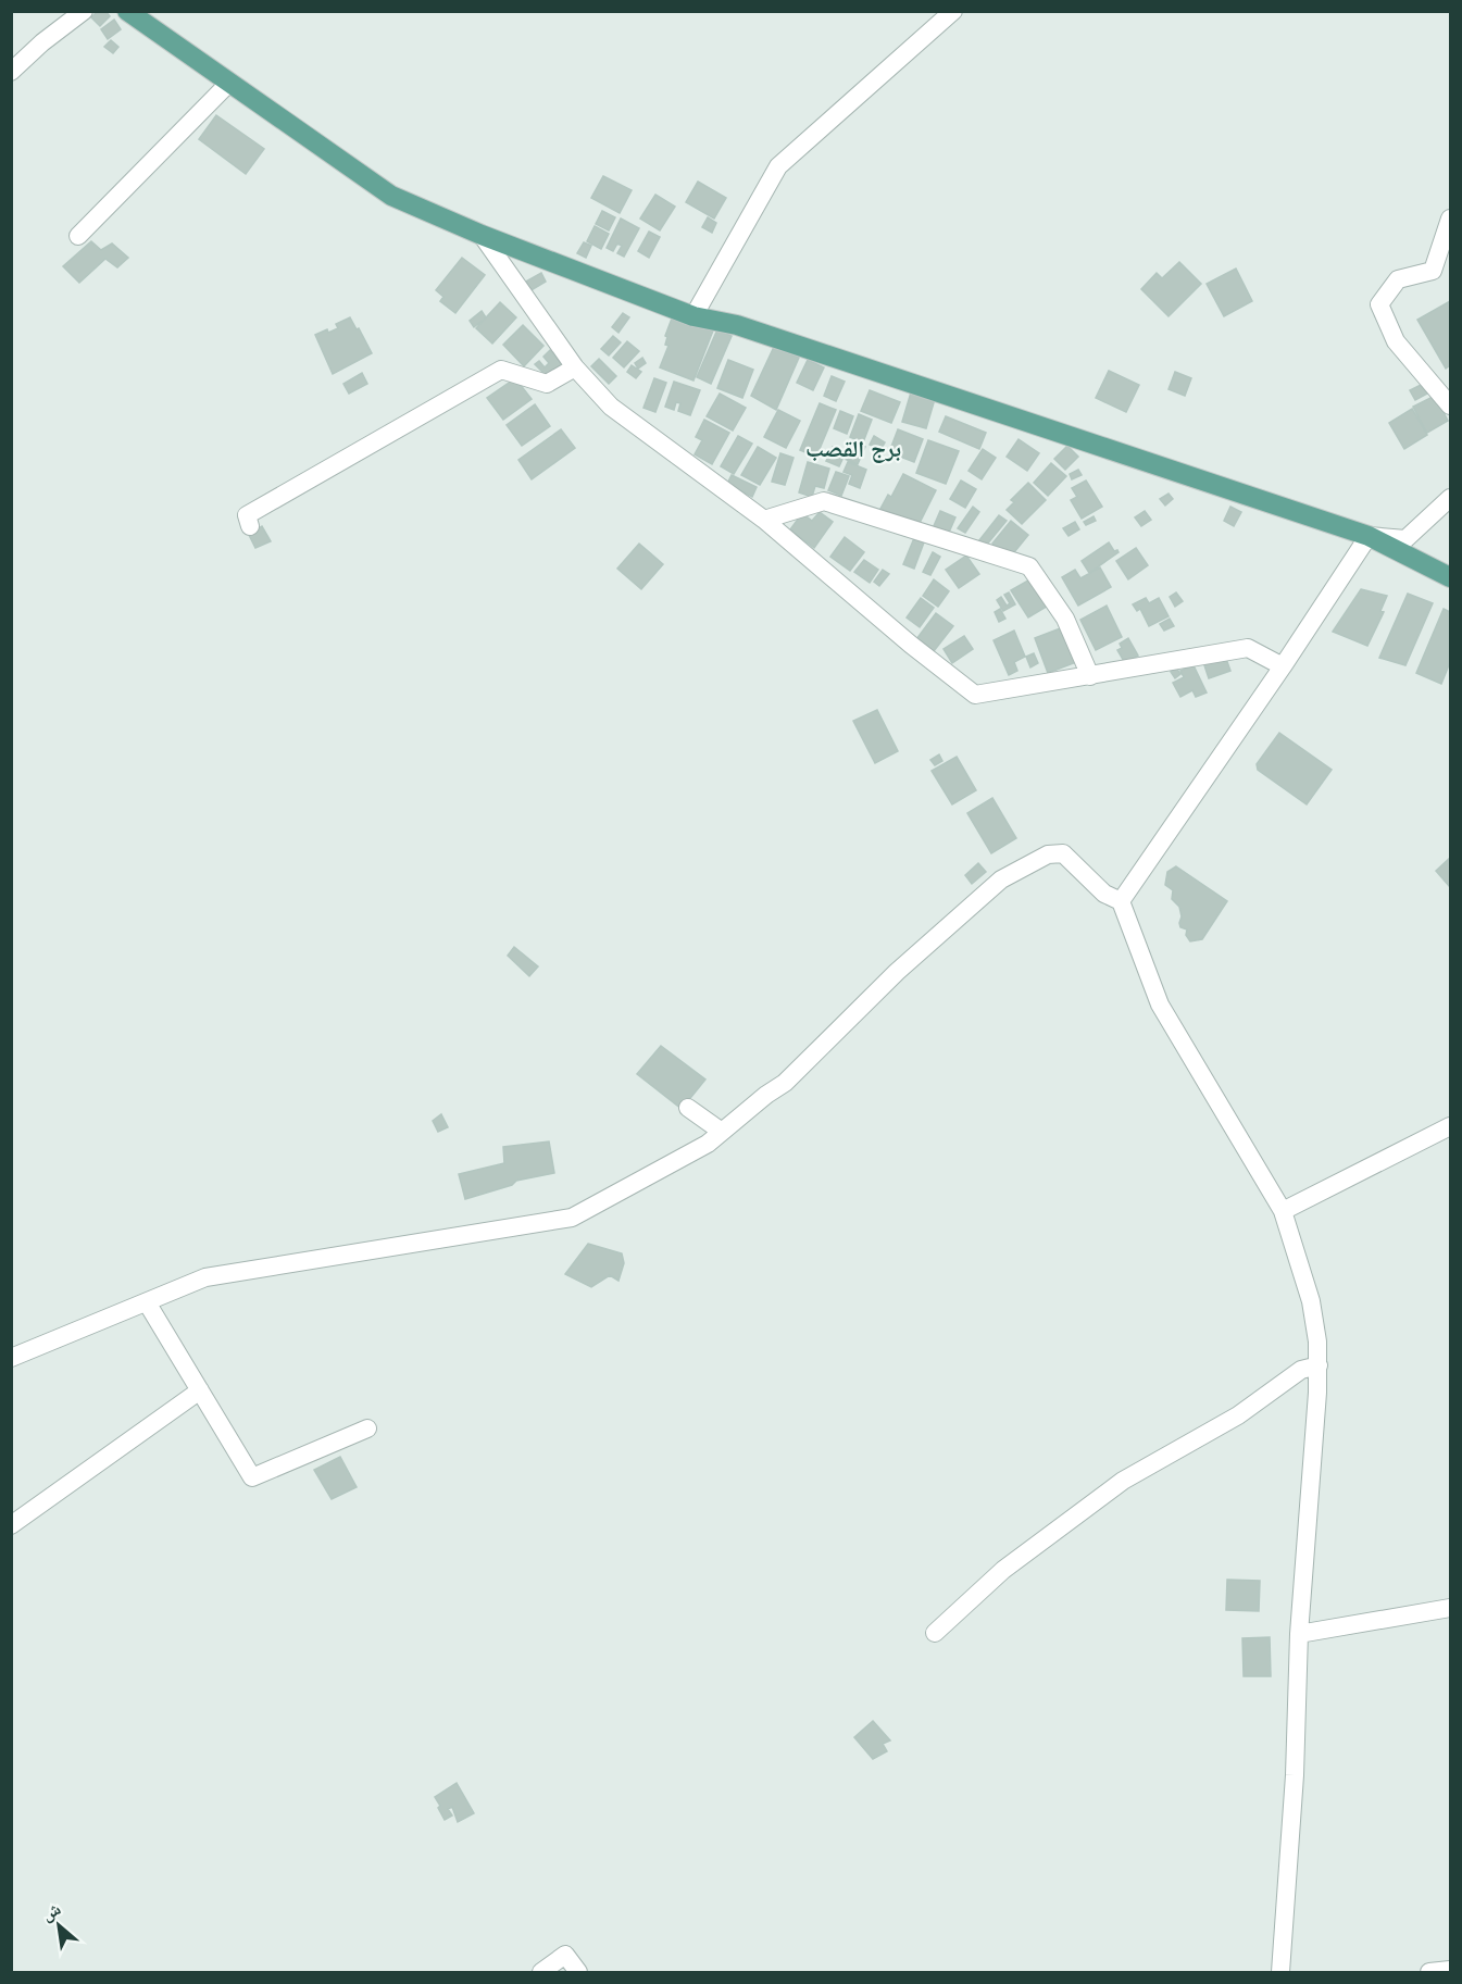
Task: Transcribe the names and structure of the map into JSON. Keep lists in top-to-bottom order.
{
  "districts": ["برج القصب"],
  "north": "top left"
}
